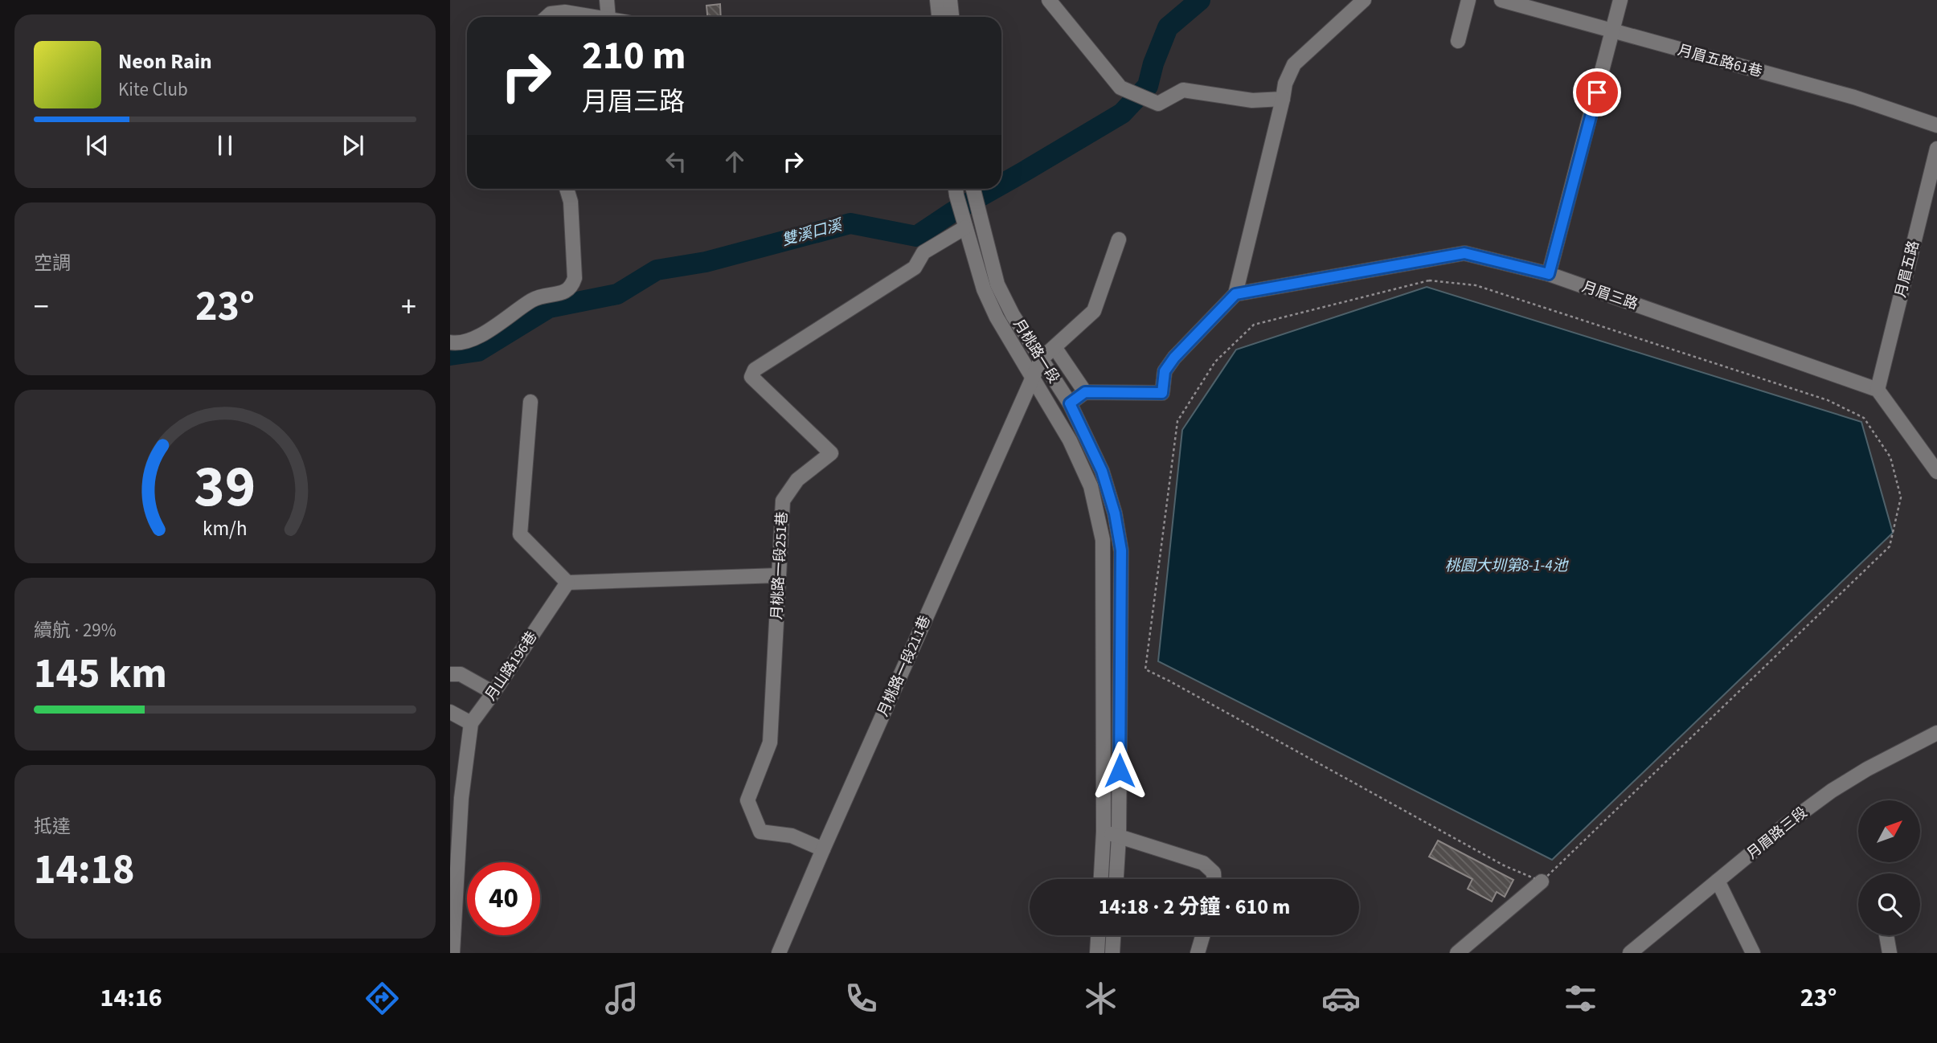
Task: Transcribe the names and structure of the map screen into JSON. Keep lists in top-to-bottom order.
{
  "streets": {
    "street": [
      "月眉五路61巷",
      "月眉五路",
      "月眉三路",
      "月桃路一段",
      "月桃路一段251巷",
      "月山路196巷",
      "月桃路一段211巷",
      "月眉路三段"
    ]
  },
  "crossings": [
    ["月眉五路", "月眉三路"],
    ["月桃路一段", "月桃路一段251巷"],
    ["月桃路一段", "月桃路一段211巷"],
    ["月桃路一段251巷", "月桃路一段211巷"]
  ],
  "water": ["雙溪口溪", "桃園大圳第8-1-4池"],
  "north": "top right",
  "page": {
    "turn": ["210 m", "月眉三路"],
    "song": ["Neon Rain", "Kite Club"],
    "tile": [
      "空調",
      ["續航 · 29%", "145 km"],
      ["抵達", "14:18"]
    ],
    "heat": ["−", "23°", "+"],
    "limit": "40",
    "trip": "14:18 · 2 分鐘 · 610 m",
    "tabs": ["14:16", "23°"],
    "gauge": ["39", "km/h"]
  }
}
